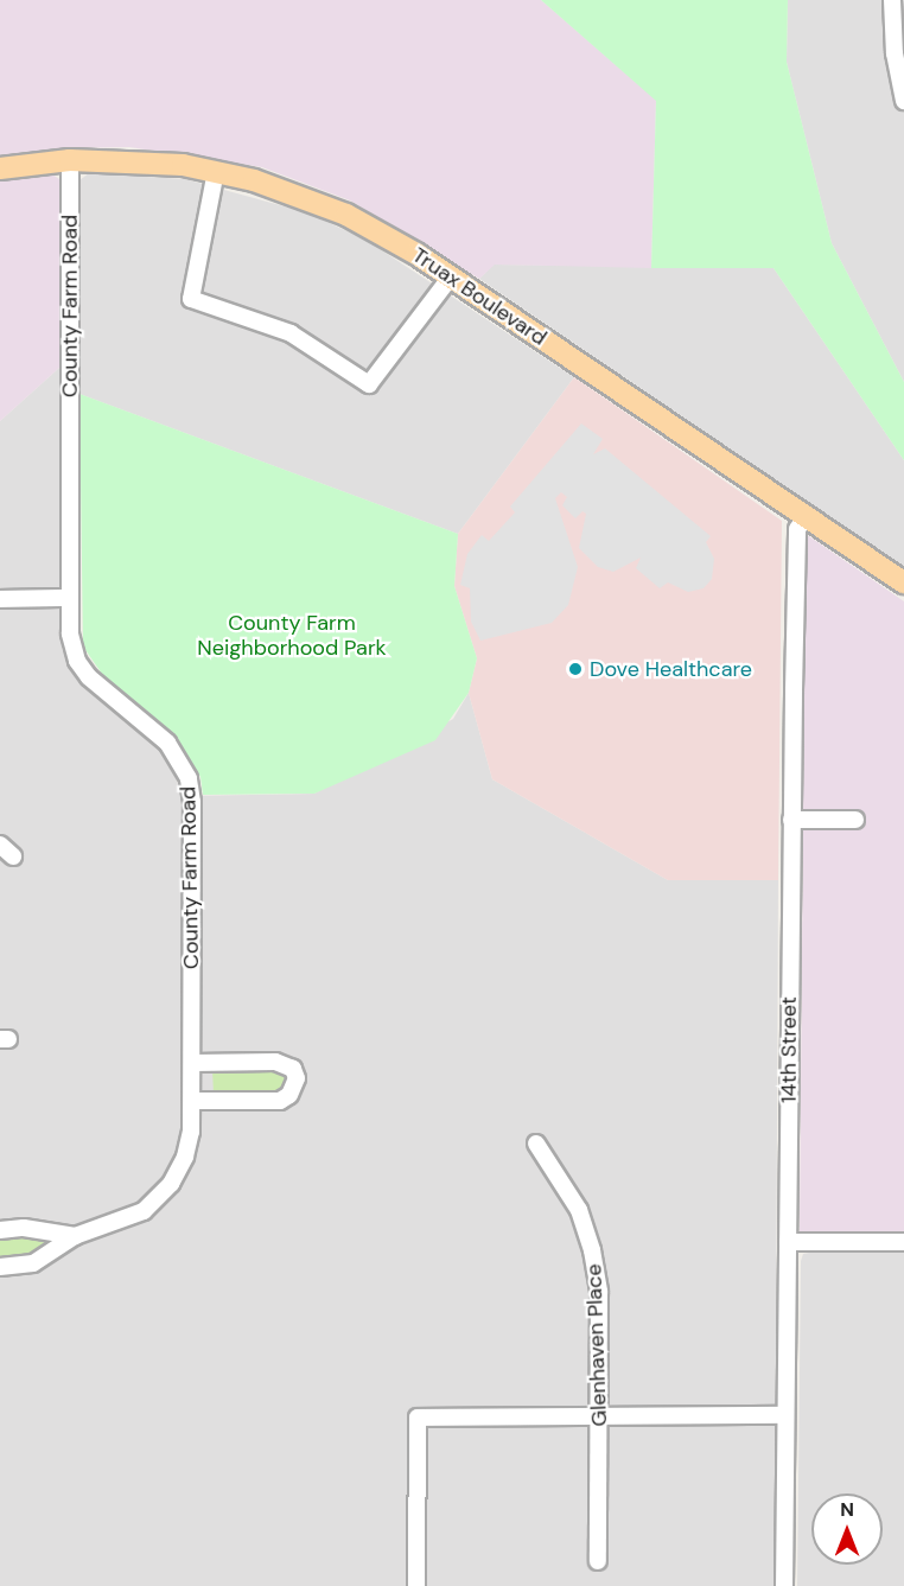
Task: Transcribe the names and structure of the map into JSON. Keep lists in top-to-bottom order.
{
  "streets": {
    "main road": ["Truax Boulevard"],
    "street": ["County Farm Road", "14th Street", "Glenhaven Place"]
  },
  "crossings": [
    ["Truax Boulevard", "County Farm Road"],
    ["Truax Boulevard", "14th Street"]
  ],
  "parks": ["County Farm Neighborhood Park"],
  "places": ["Dove Healthcare"],
  "north": "top"
}
